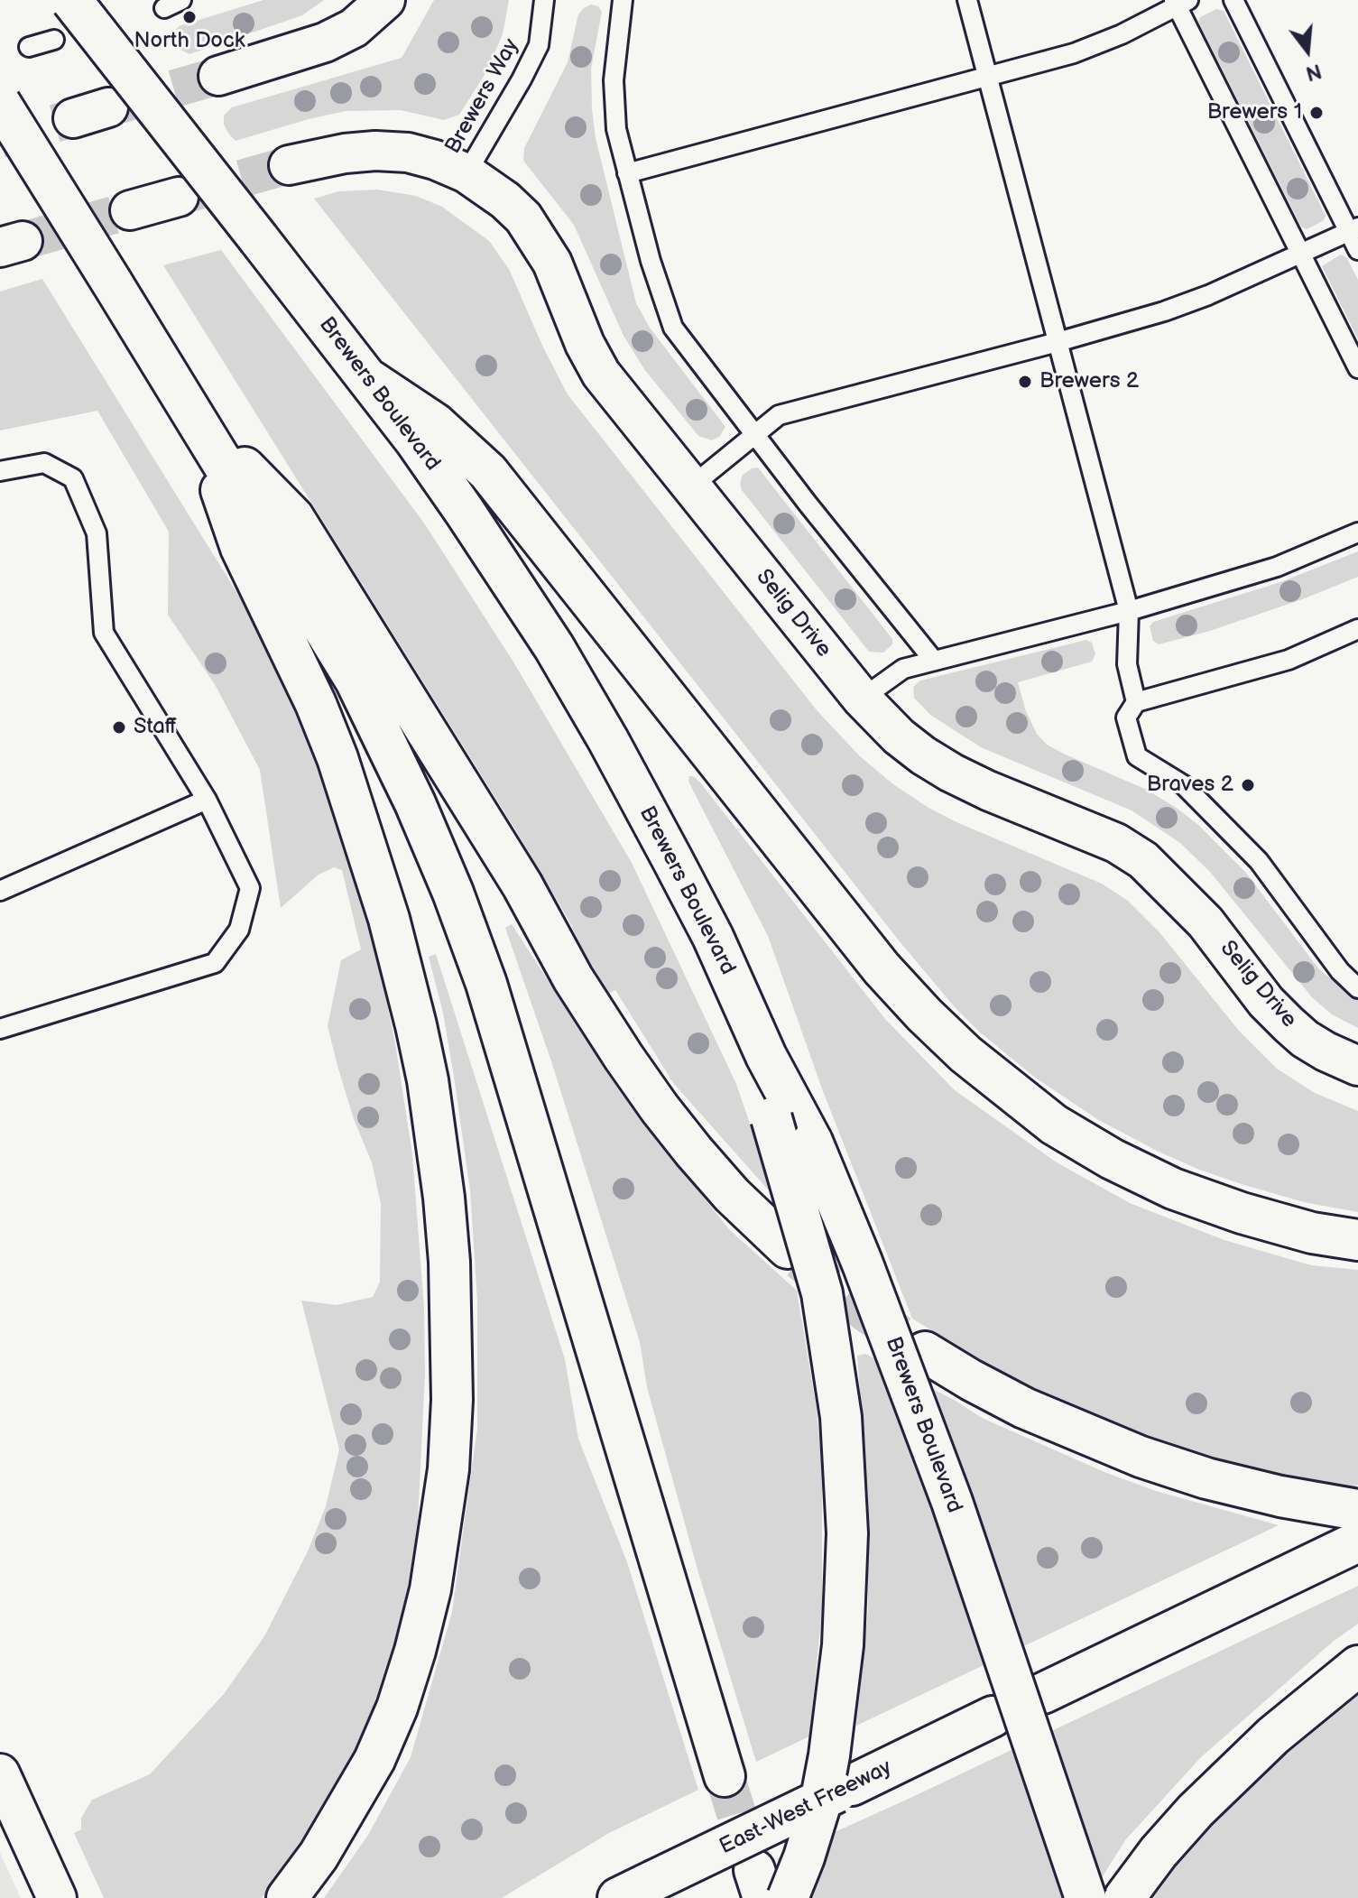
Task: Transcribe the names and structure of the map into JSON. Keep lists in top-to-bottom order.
{
  "streets": {
    "highway": ["Brewers Boulevard", "East-West Freeway"],
    "street": ["Selig Drive"],
    "lane": ["Brewers Way"]
  },
  "crossings": [
    ["Brewers Way", "Selig Drive"]
  ],
  "places": [
    "North Dock",
    "Brewers 1",
    "Brewers 2",
    "Staff",
    "Braves 2"
  ],
  "north": "bottom"
}
